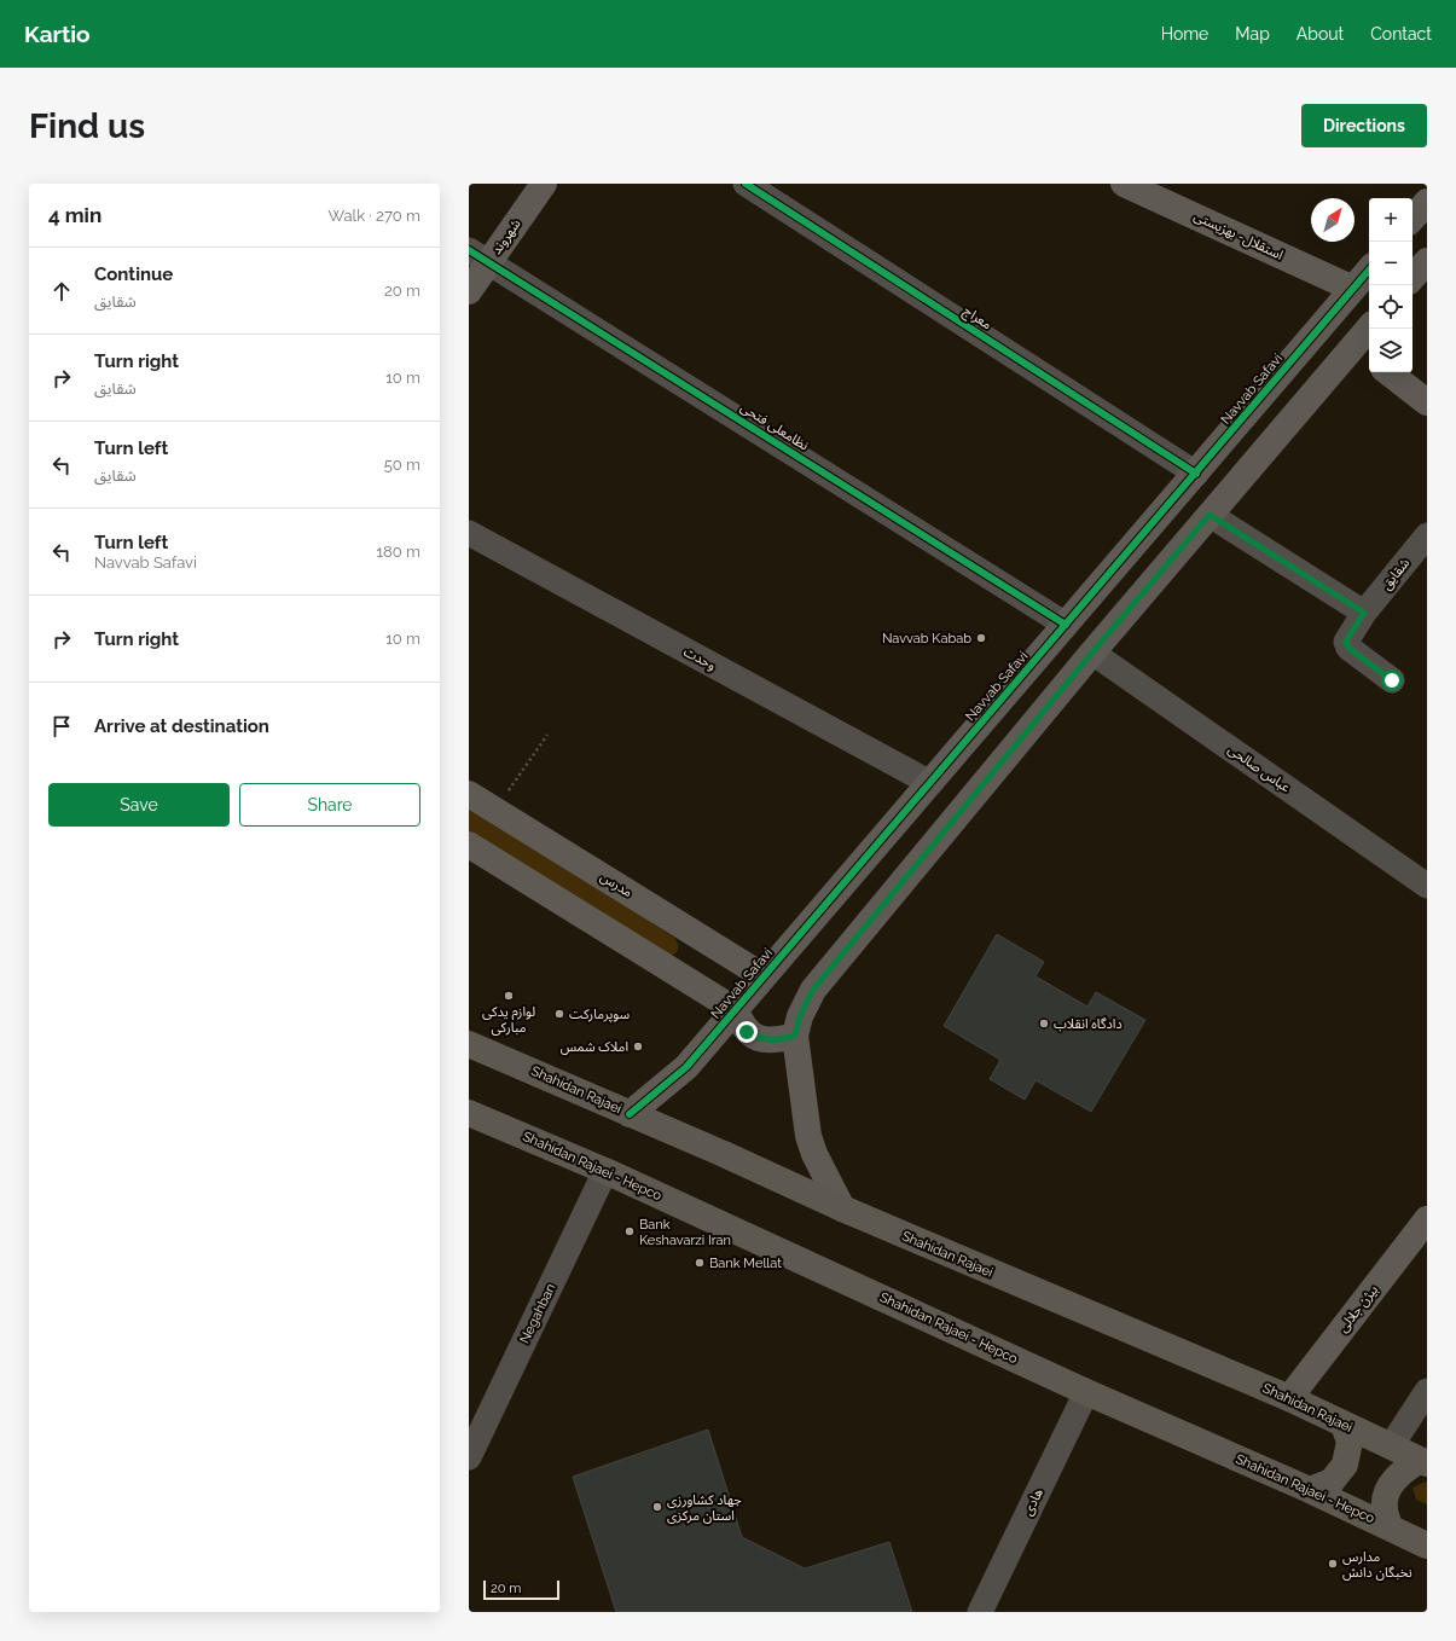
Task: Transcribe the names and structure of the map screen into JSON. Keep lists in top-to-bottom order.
{
  "streets": {
    "main road": ["Shahidan Rajaei", "Shahidan Rajaei - Hepco"],
    "street": [
      "استقلال- بهزیستی",
      "شهروند",
      "معراج",
      "Navvab Safavi",
      "نظامعلی فتحی",
      "شقایق",
      "وحدت",
      "عباس صالحی",
      "مدرس",
      "بیژن جلالی",
      "Negahban",
      "هادی"
    ]
  },
  "crossings": [
    ["استقلال- بهزیستی", "Navvab Safavi"],
    ["شهروند", "نظامعلی فتحی"],
    ["معراج", "Navvab Safavi"],
    ["Navvab Safavi", "نظامعلی فتحی"],
    ["Navvab Safavi", "وحدت"],
    ["Navvab Safavi", "مدرس"],
    ["Navvab Safavi", "Shahidan Rajaei"],
    ["Shahidan Rajaei", "بیژن جلالی"],
    ["Shahidan Rajaei - Hepco", "Negahban"],
    ["Shahidan Rajaei - Hepco", "هادی"]
  ],
  "places": [
    "Navvab Kabab",
    "لوازم یدکی مبارکی",
    "سوپرمارکت",
    "دادگاه انقلاب",
    "املاک شمس",
    "Bank Keshavarzi Iran",
    "Bank Mellat",
    "جهاد کشاورزی استان مرکزی",
    "مدارس نخبگان دانش"
  ],
  "scale_bar": "20 m",
  "north": "top right",
  "page": {
    "header": "Kartio",
    "nav": [
      "Home",
      "Map",
      "About",
      "Contact"
    ],
    "buttons": [
      "Directions",
      ["Save", "Share"]
    ],
    "title": "Find us",
    "heading": ["4 min", "Walk · 270 m"],
    "map_buttons": ["+", "−"],
    "list": [
      ["Continue", "شقایق", "20 m"],
      ["Turn right", "شقایق", "10 m"],
      ["Turn left", "شقایق", "50 m"],
      ["Turn left", "Navvab Safavi", "180 m"],
      ["Turn right", "10 m"],
      "Arrive at destination"
    ],
    "scale": "20 m"
  }
}
